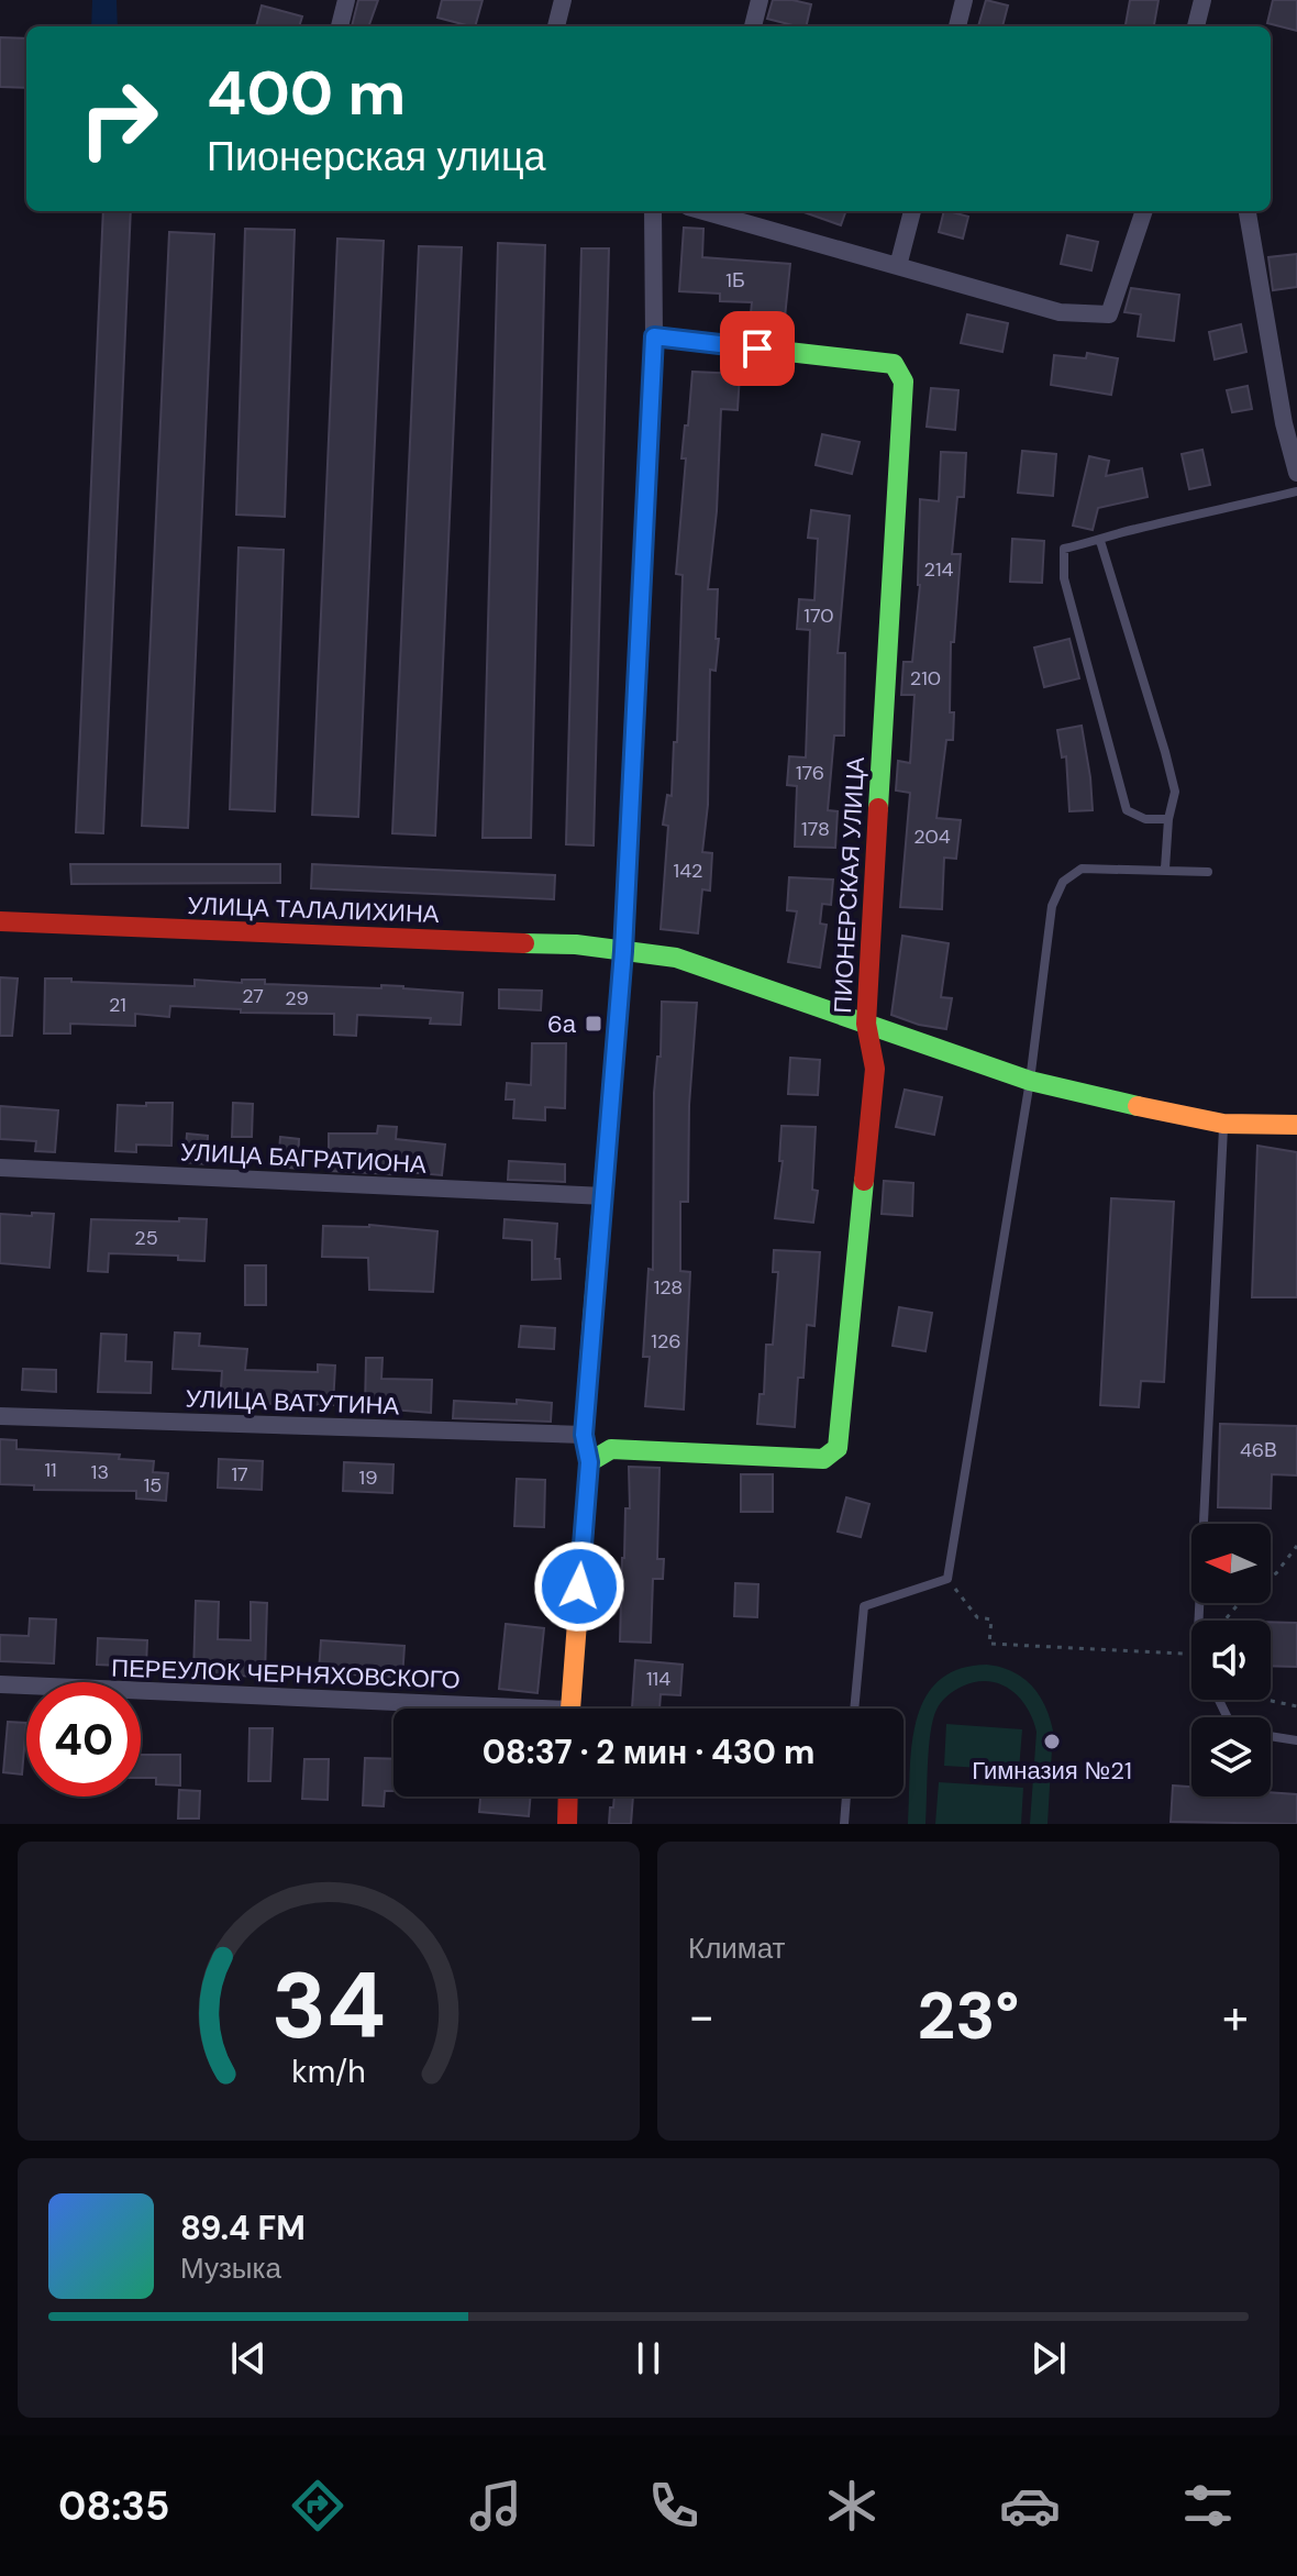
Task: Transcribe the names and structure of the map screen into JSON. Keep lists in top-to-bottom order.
{
  "streets": {
    "street": [
      "ПИОНЕРСКАЯ УЛИЦА",
      "УЛИЦА ТАЛАЛИХИНА",
      "УЛИЦА БАГРАТИОНА",
      "УЛИЦА ВАТУТИНА",
      "ПЕРЕУЛОК ЧЕРНЯХОВСКОГО"
    ]
  },
  "crossings": [
    ["ПИОНЕРСКАЯ УЛИЦА", "УЛИЦА ТАЛАЛИХИНА"]
  ],
  "places": {
    "transit": ["6а"],
    "other": ["Гимназия №21"]
  },
  "house_numbers": [
    "1Б",
    "214",
    "170",
    "210",
    "176",
    "178",
    "204",
    "142",
    "27",
    "29",
    "21",
    "25",
    "128",
    "126",
    "46В",
    "11",
    "13",
    "17",
    "19",
    "15",
    "114"
  ],
  "north": "left",
  "page": {
    "turn": ["400 m", "Пионерская улица"],
    "limit": "40",
    "trip": "08:37 · 2 мин · 430 m",
    "tile": "Климат",
    "heat": ["−", "23°", "+"],
    "song": ["89.4 FM", "Музыка"],
    "tabs": "08:35",
    "gauge": ["34", "km/h"]
  }
}
